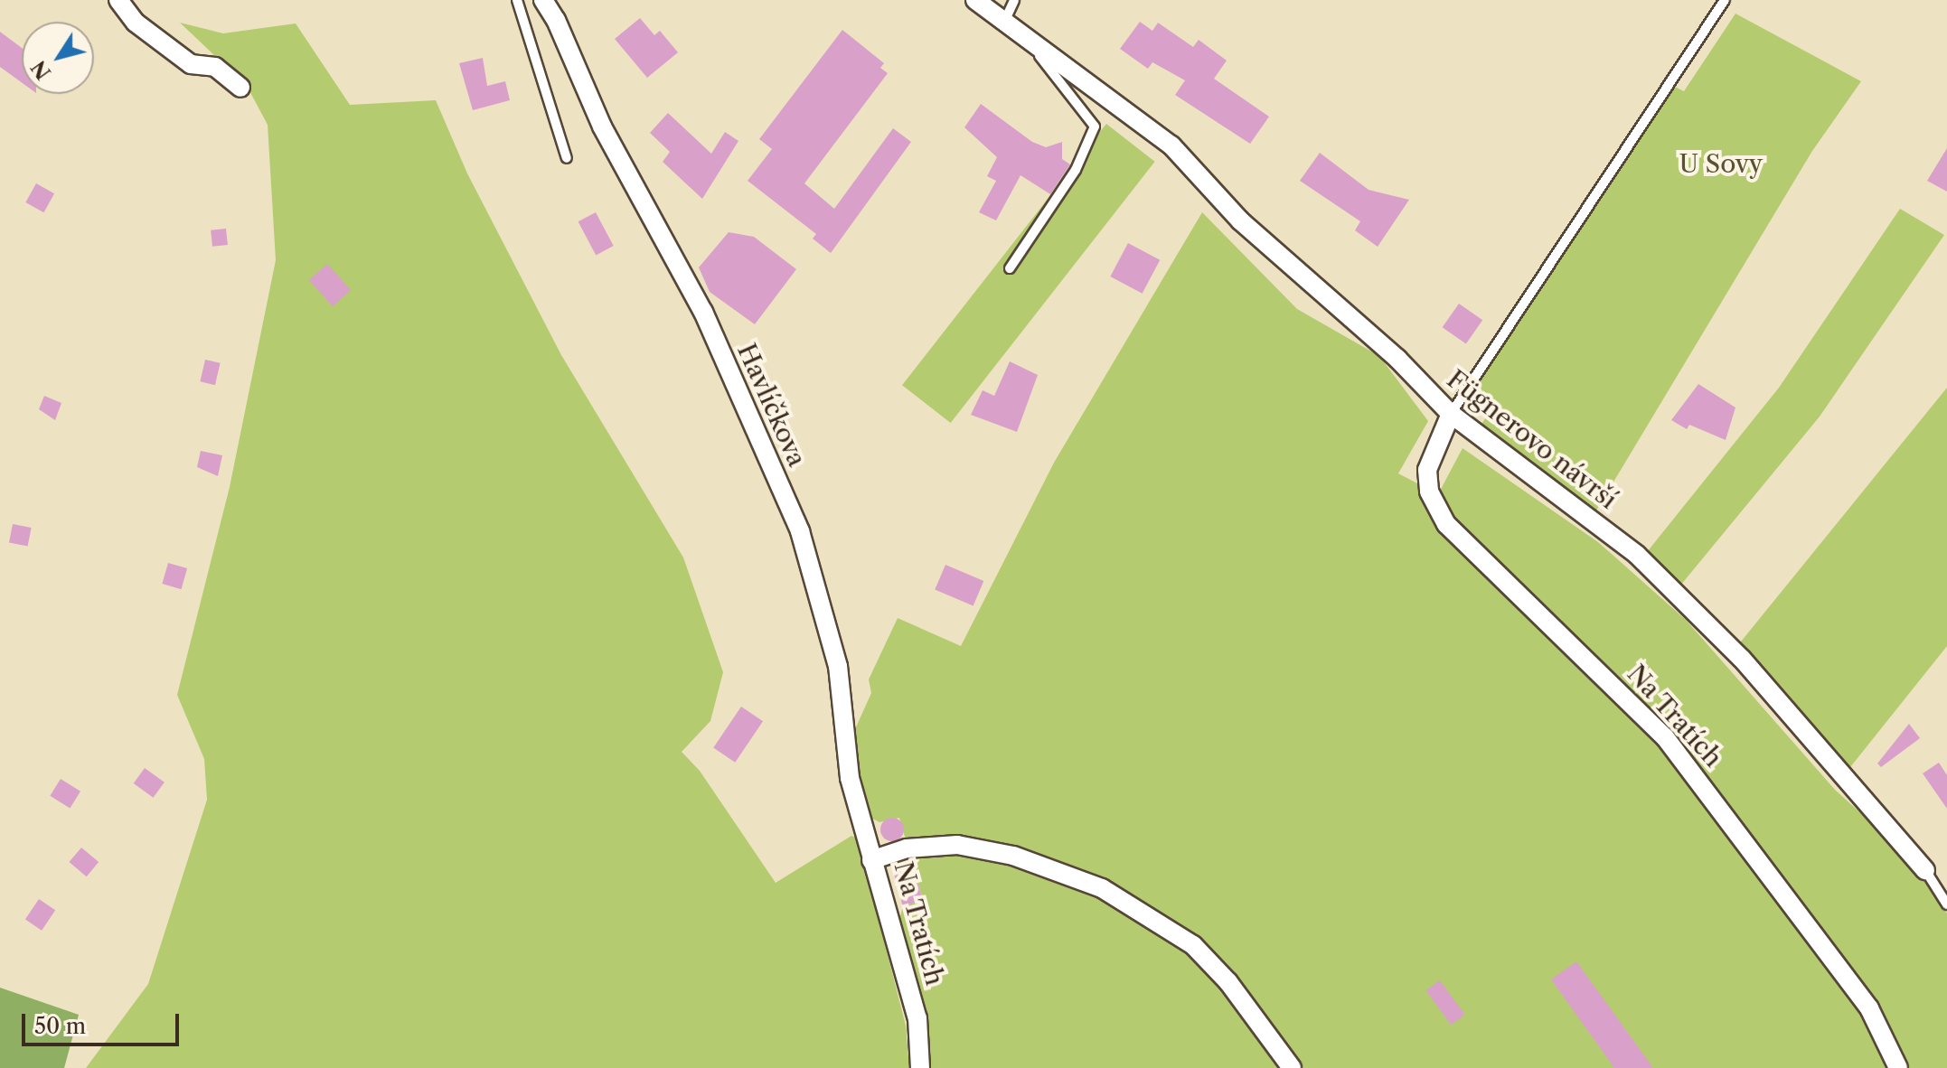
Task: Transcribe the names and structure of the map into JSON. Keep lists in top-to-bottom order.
{
  "streets": {
    "street": ["Havlíčkova", "Fügnerovo návrší", "Na Tratích"]
  },
  "crossings": [
    ["Havlíčkova", "Na Tratích"],
    ["Fügnerovo návrší", "Na Tratích"]
  ],
  "parks": ["U Sovy"],
  "scale_bar": "50 m",
  "north": "bottom left"
}
